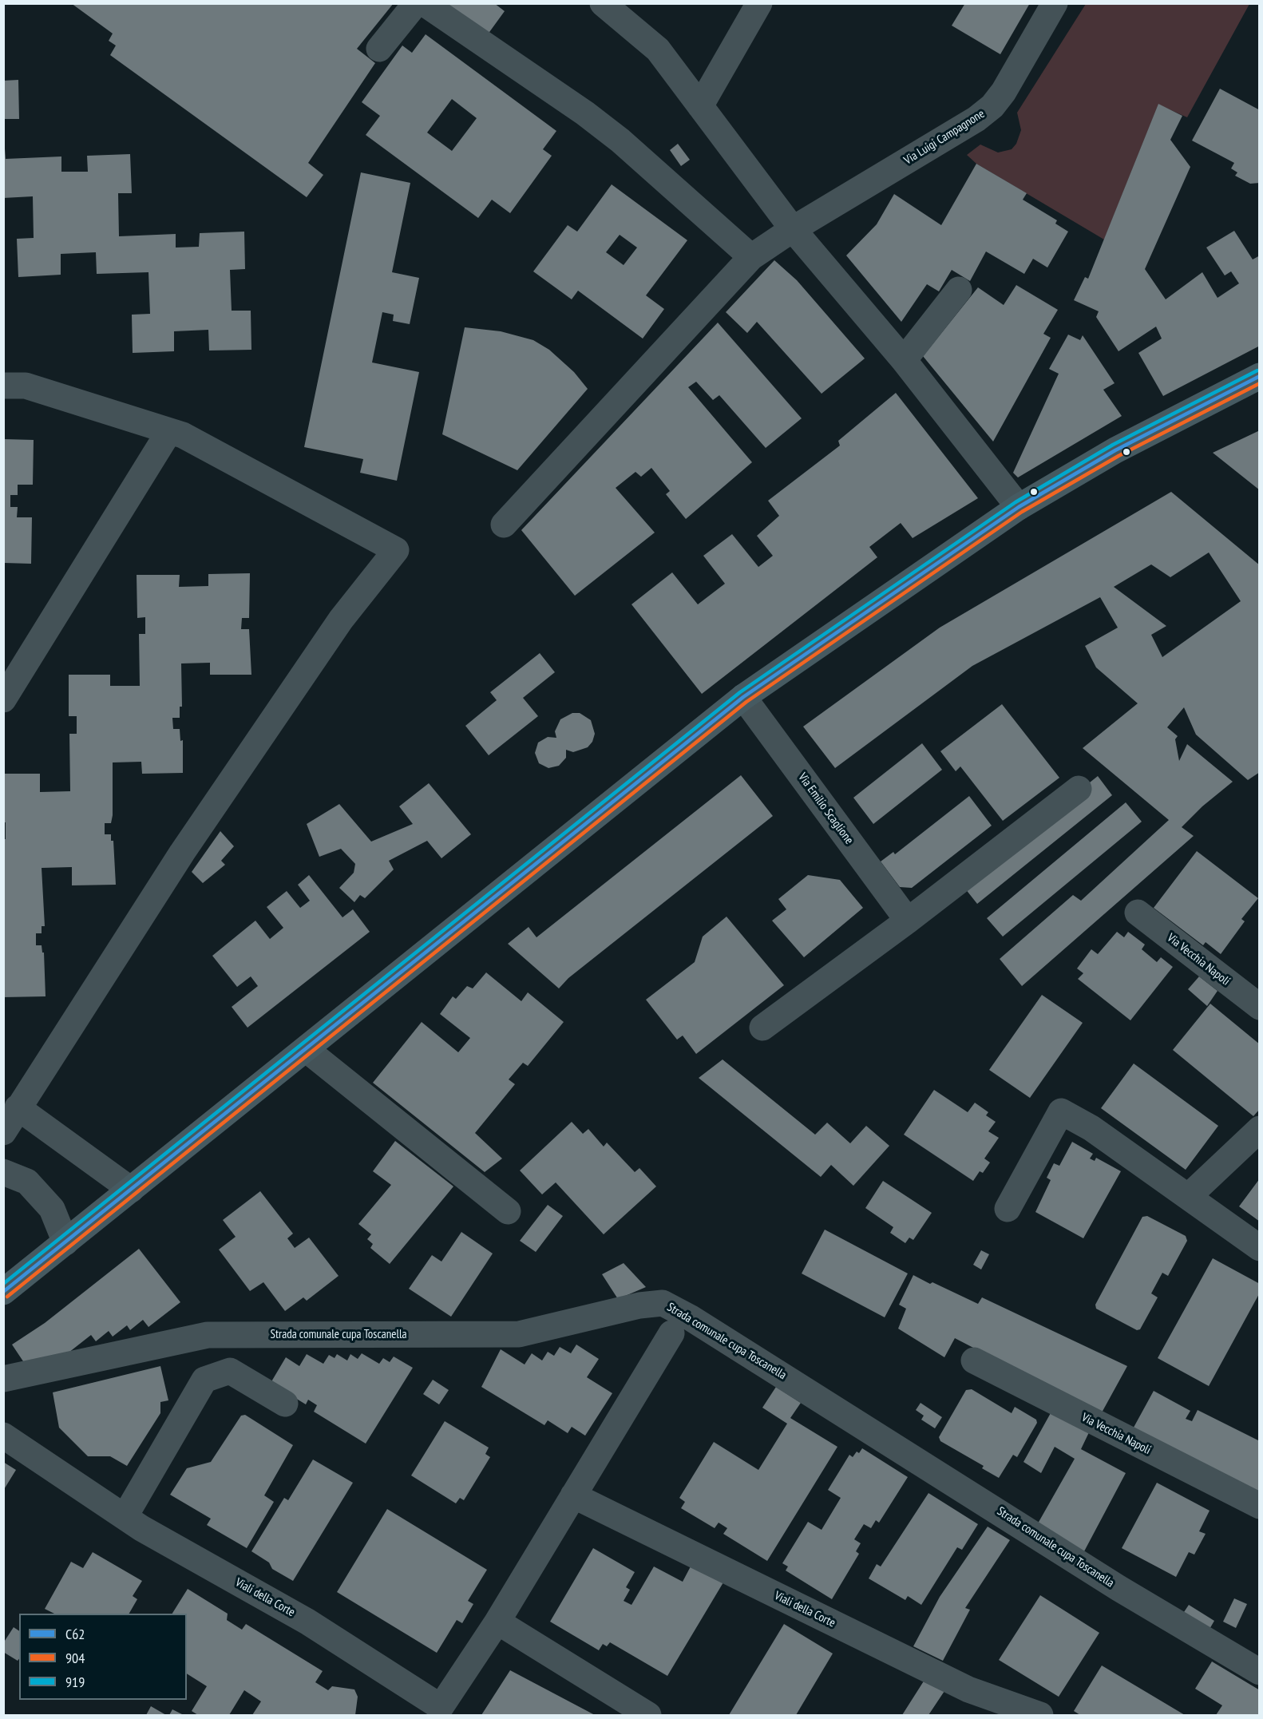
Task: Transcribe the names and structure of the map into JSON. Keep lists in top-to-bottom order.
{
  "streets": {
    "street": [
      "Via Luigi Campagnone",
      "Via Emilio Scaglione",
      "Via Vecchia Napoli",
      "Strada comunale cupa Toscanella",
      "Viali della Corte"
    ]
  },
  "lines": ["transit line 919", "transit line C62", "transit line 904"],
  "legend": ["C62", "904", "919"]
}
